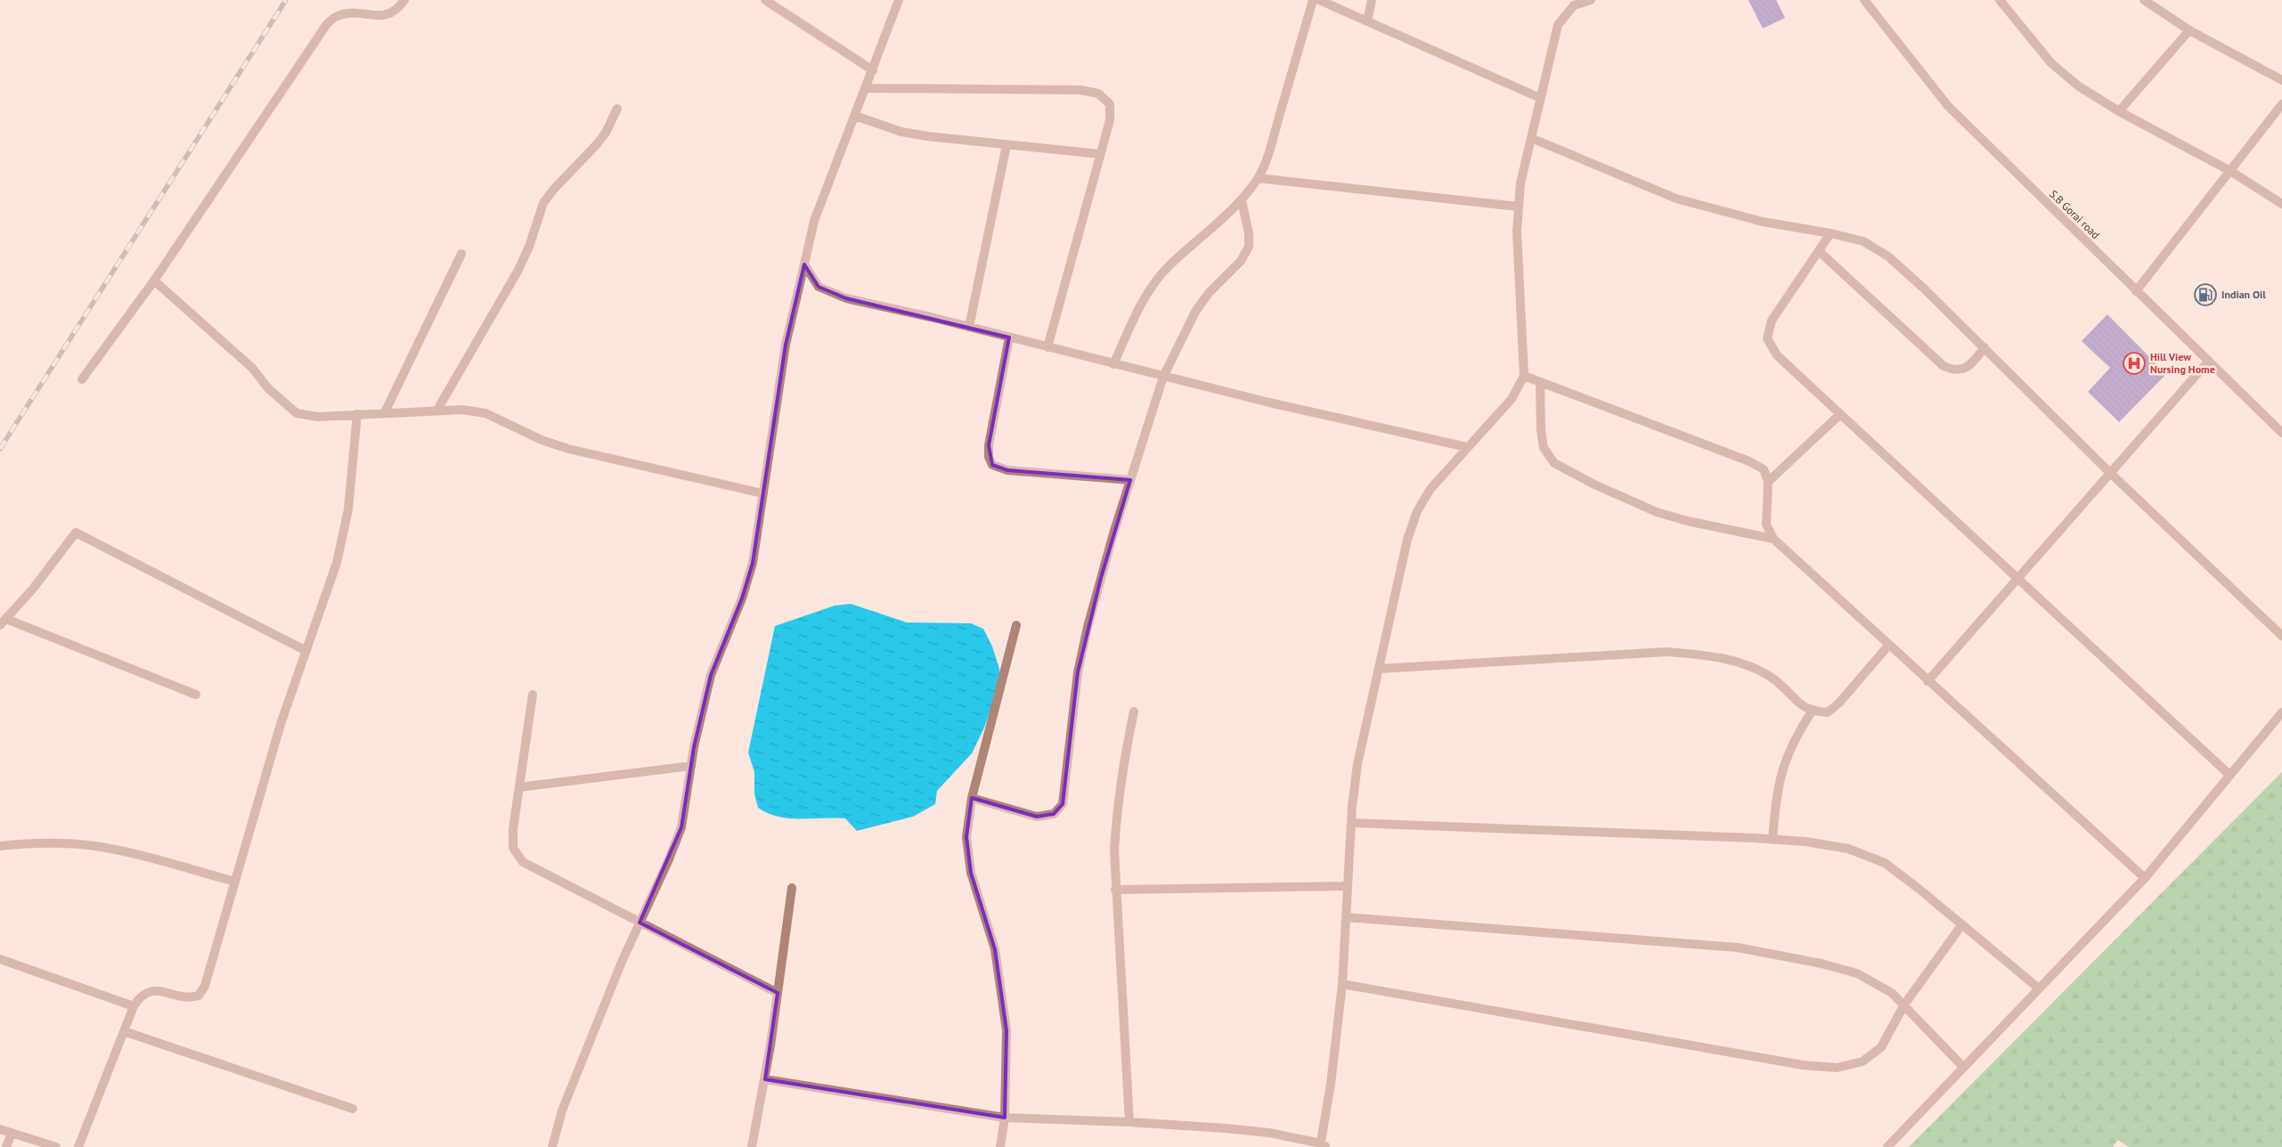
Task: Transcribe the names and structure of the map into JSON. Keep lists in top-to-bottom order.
{
  "streets": {
    "street": ["S.B Gorai road"]
  },
  "places": {
    "fuel station": ["Indian Oil"],
    "hospital": ["Hill View Nursing Home"]
  }
}
